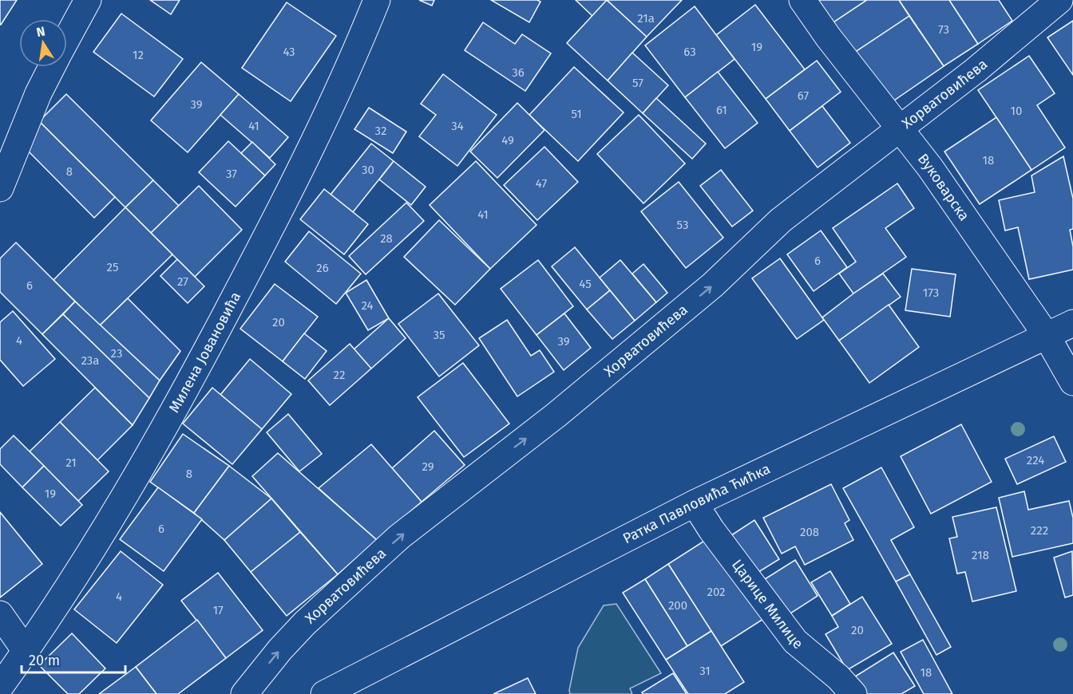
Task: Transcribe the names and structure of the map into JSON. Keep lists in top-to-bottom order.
{
  "streets": {
    "street": [
      "Хорватовићева",
      "Вуковарска",
      "Милена Јовановића",
      "Ратка Павловића Ћићка",
      "Царице Милице"
    ]
  },
  "crossings": [
    ["Хорватовићева", "Вуковарска"],
    ["Вуковарска", "Ратка Павловића Ћићка"],
    ["Ратка Павловића Ћићка", "Царице Милице"]
  ],
  "one_way": ["Хорватовићева"],
  "house_numbers": [
    "21a",
    "73",
    "19",
    "43",
    "63",
    "12",
    "36",
    "57",
    "67",
    "39",
    "61",
    "10",
    "51",
    "41",
    "34",
    "32",
    "49",
    "18",
    "30",
    "8",
    "37",
    "47",
    "41",
    "53",
    "28",
    "6",
    "25",
    "26",
    "27",
    "45",
    "6",
    "173",
    "24",
    "20",
    "35",
    "4",
    "39",
    "23",
    "23a",
    "22",
    "224",
    "21",
    "29",
    "8",
    "19",
    "6",
    "222",
    "208",
    "218",
    "202",
    "4",
    "200",
    "17",
    "20",
    "31",
    "18"
  ],
  "scale_bar": "20 m",
  "north": "top"
}
